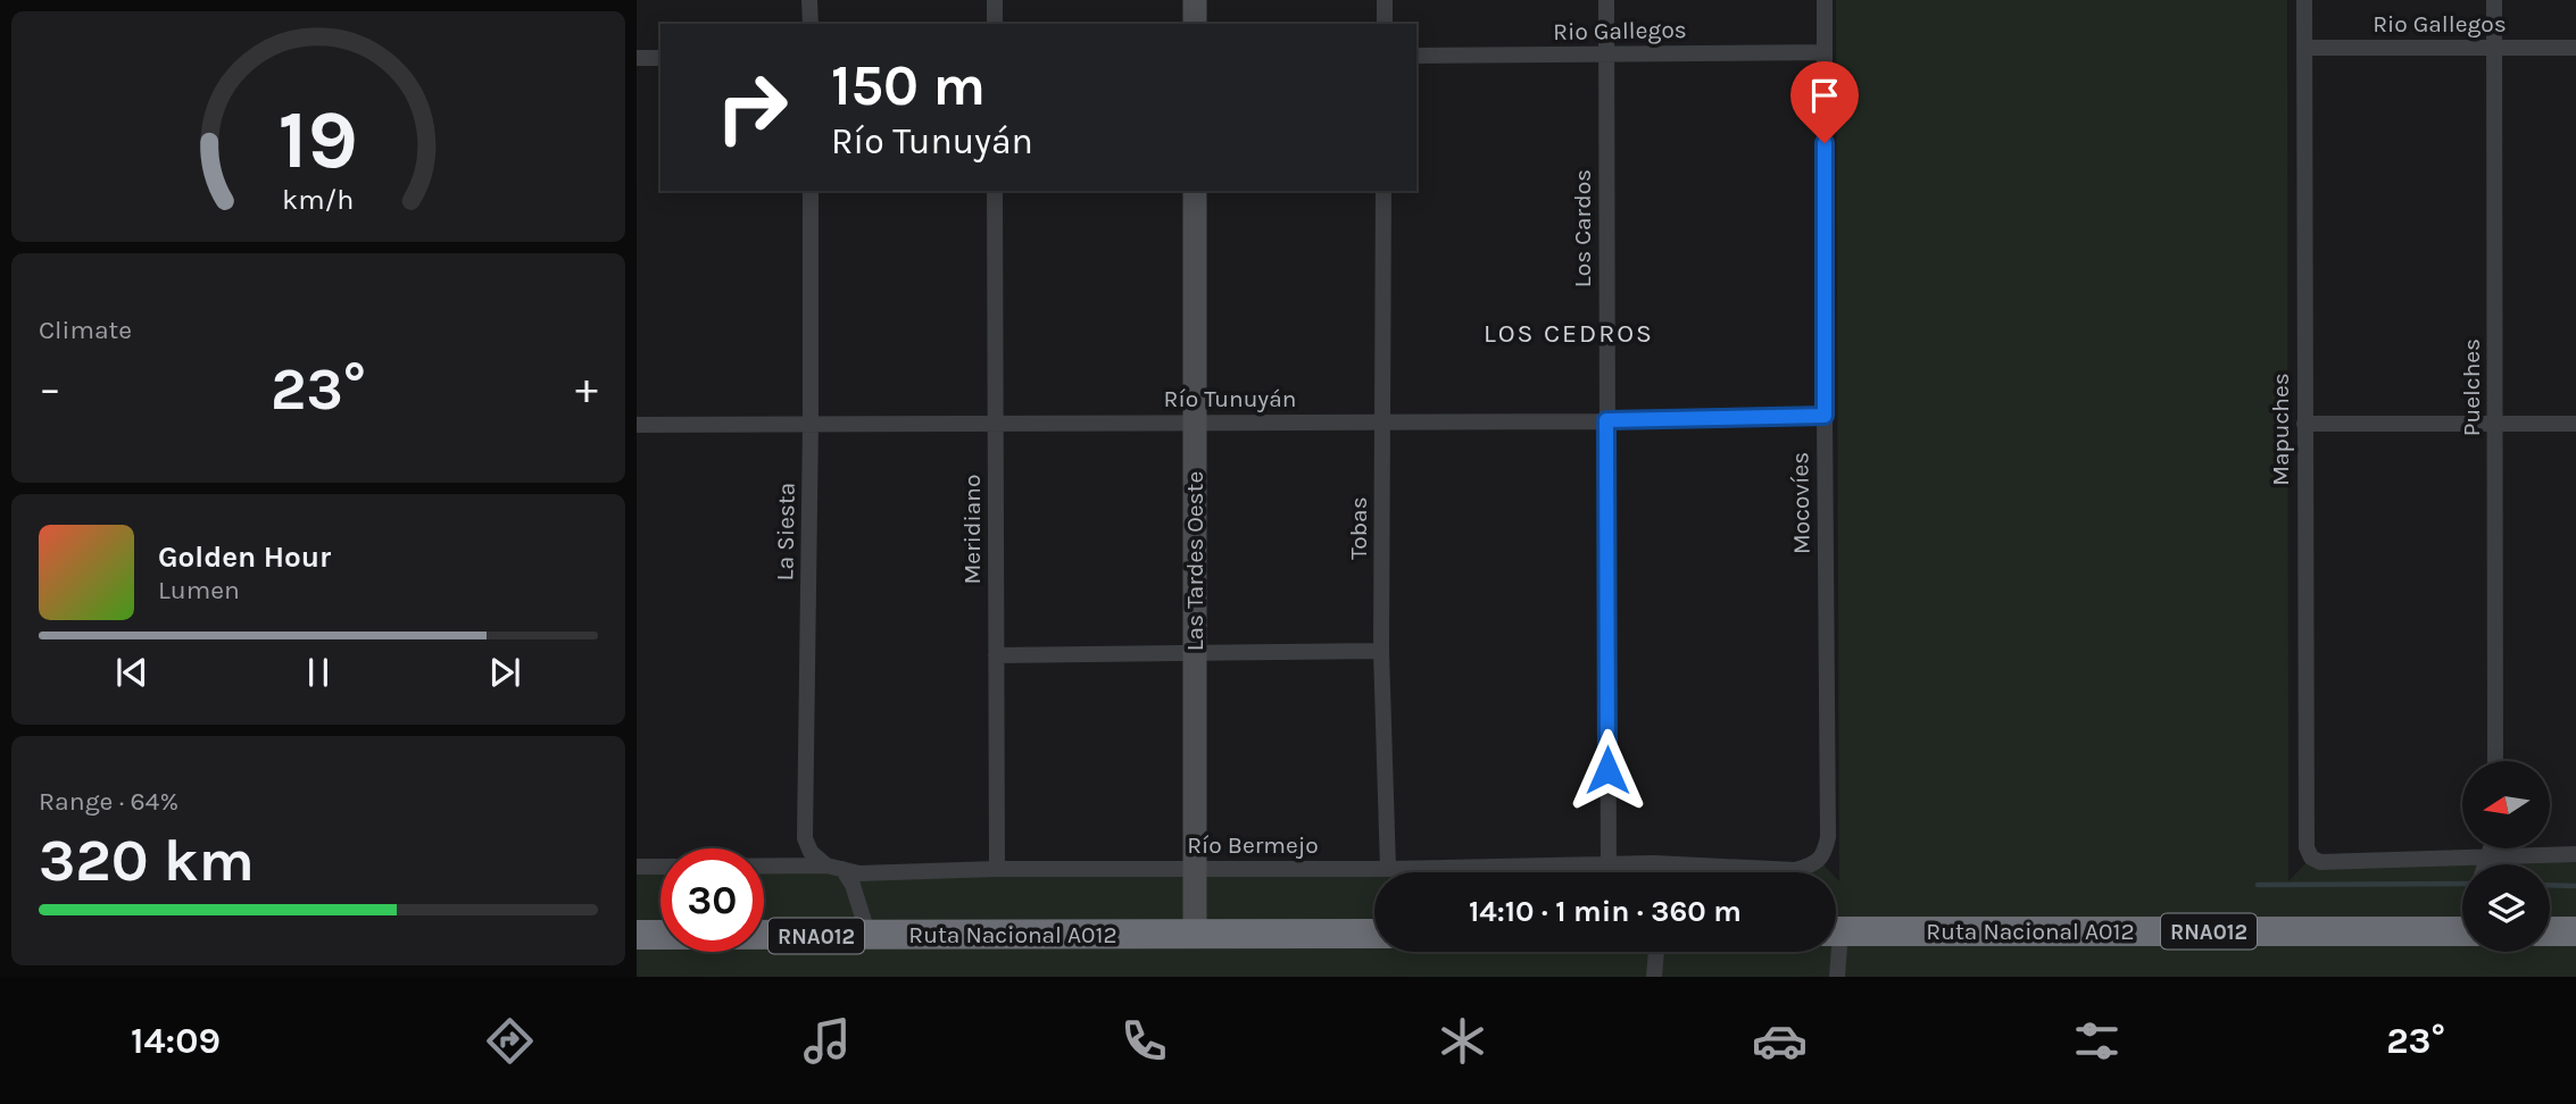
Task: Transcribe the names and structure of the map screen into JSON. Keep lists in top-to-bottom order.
{
  "streets": {
    "highway": ["Ruta Nacional A012", "RNA012"],
    "street": [
      "Rio Gallegos",
      "Los Cardos",
      "Puelches",
      "Río Tunuyán",
      "Mapuches",
      "Mocovíes",
      "Tobas",
      "Meridiano",
      "La Siesta",
      "Las Tardes Oeste",
      "Río Bermejo"
    ]
  },
  "crossings": [
    ["Rio Gallegos", "Los Cardos"],
    ["Rio Gallegos", "Puelches"],
    ["Rio Gallegos", "Mapuches"],
    ["Rio Gallegos", "Mocovíes"],
    ["Los Cardos", "Río Tunuyán"],
    ["Los Cardos", "Río Bermejo"],
    ["Río Tunuyán", "Mocovíes"],
    ["Río Tunuyán", "Tobas"],
    ["Río Tunuyán", "Meridiano"],
    ["Río Tunuyán", "La Siesta"],
    ["Río Tunuyán", "Las Tardes Oeste"],
    ["Mocovíes", "Río Bermejo"],
    ["Tobas", "Río Bermejo"],
    ["Meridiano", "Río Bermejo"],
    ["La Siesta", "Río Bermejo"],
    ["La Siesta", "Ruta Nacional A012"],
    ["Las Tardes Oeste", "Río Bermejo"],
    ["Las Tardes Oeste", "Ruta Nacional A012"]
  ],
  "districts": ["LOS CEDROS"],
  "north": "left",
  "page": {
    "turn": ["150 m", "Río Tunuyán"],
    "tile": [
      "Climate",
      ["Range · 64%", "320 km"]
    ],
    "heat": ["−", "23°", "+"],
    "song": ["Golden Hour", "Lumen"],
    "limit": "30",
    "trip": "14:10 · 1 min · 360 m",
    "tabs": ["14:09", "23°"],
    "gauge": ["19", "km/h"]
  }
}
